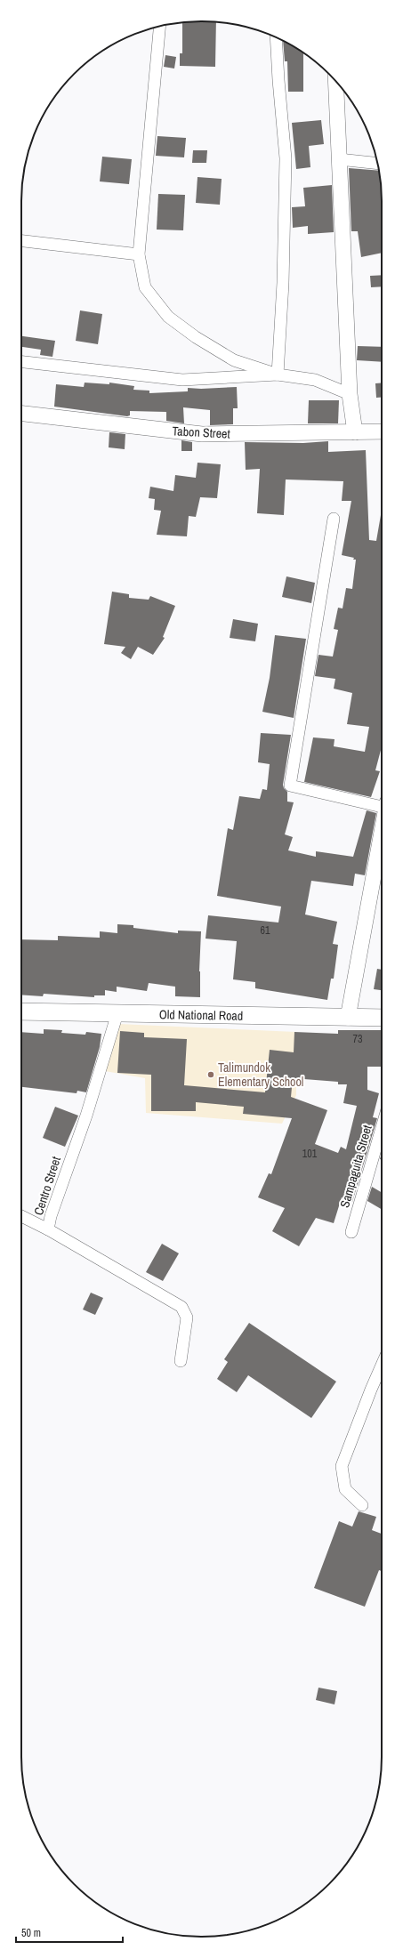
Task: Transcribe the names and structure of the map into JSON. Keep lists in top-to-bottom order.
{
  "streets": {
    "main road": ["Old National Road"],
    "street": ["Tabon Street", "Sampaguita Street", "Centro Street"]
  },
  "crossings": [
    ["Old National Road", "Centro Street"]
  ],
  "places": ["Talimundok Elementary School"],
  "house_numbers": ["61", "73", "101"],
  "scale_bar": "50 m"
}
